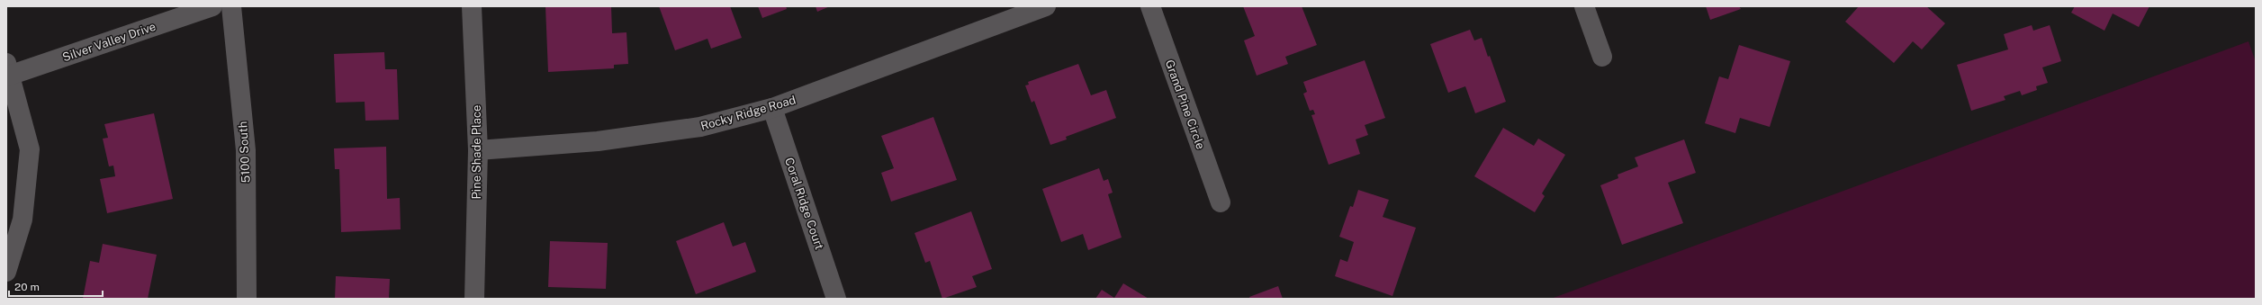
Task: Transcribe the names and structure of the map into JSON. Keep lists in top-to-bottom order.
{
  "streets": {
    "street": [
      "Silver Valley Drive",
      "Grand Pine Circle",
      "Rocky Ridge Road",
      "5100 South",
      "Pine Shade Place",
      "Coral Ridge Court"
    ]
  },
  "crossings": [
    ["Rocky Ridge Road", "Pine Shade Place"],
    ["Rocky Ridge Road", "Coral Ridge Court"]
  ],
  "scale_bar": "20 m"
}
